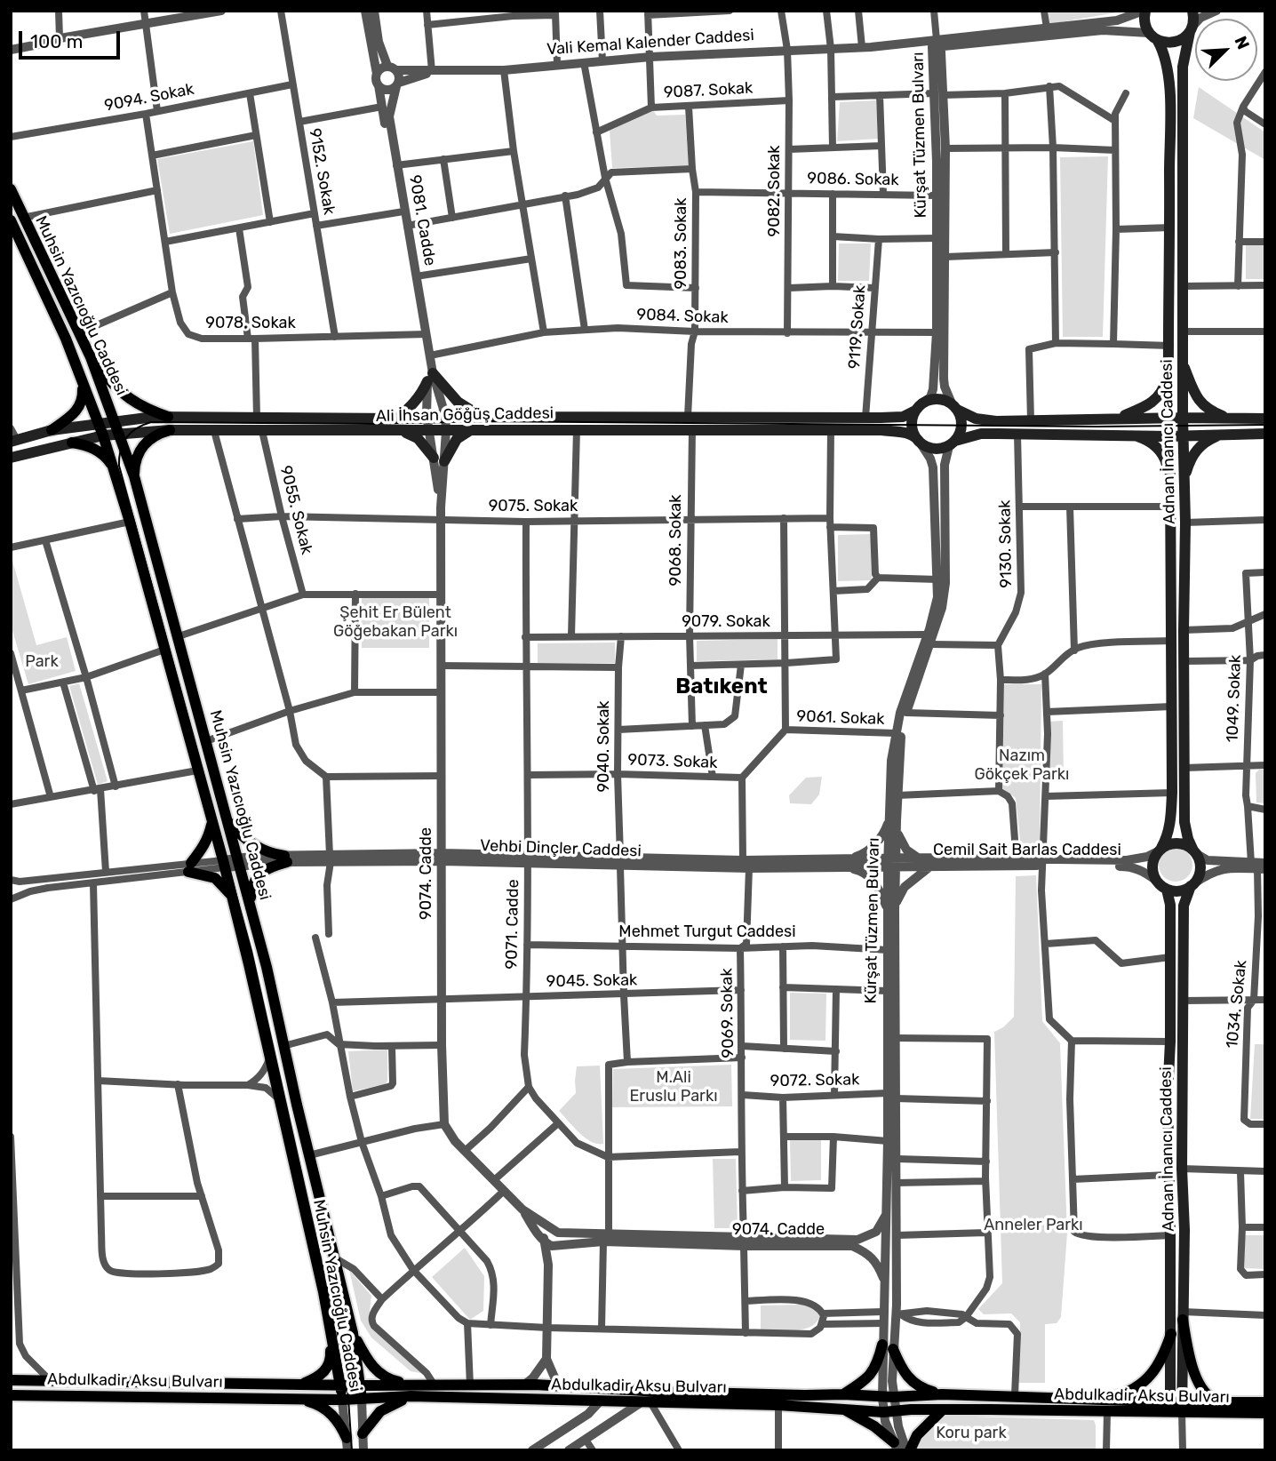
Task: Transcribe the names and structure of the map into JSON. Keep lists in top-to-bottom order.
{
  "streets": {
    "main road": [
      "Muhsin Yazıcıoğlu Caddesi",
      "Ali İhsan Göğüş Caddesi",
      "Adnan İnanıcı Caddesi",
      "Abdulkadir Aksu Bulvarı"
    ],
    "street": [
      "Vali Kemal Kalender Caddesi",
      "9087. Sokak",
      "9094. Sokak",
      "Kürşat Tüzmen Bulvarı",
      "9152. Sokak",
      "9086. Sokak",
      "9082. Sokak",
      "9081. Cadde",
      "9083. Sokak",
      "9084. Sokak",
      "9078. Sokak",
      "9119. Sokak",
      "9075. Sokak",
      "9055. Sokak",
      "9068. Sokak",
      "9130. Sokak",
      "9079. Sokak",
      "1049. Sokak",
      "9061. Sokak",
      "9040. Sokak",
      "9073. Sokak",
      "Vehbi Dinçler Caddesi",
      "Cemil Sait Barlas Caddesi",
      "9074. Cadde",
      "9071. Cadde",
      "Mehmet Turgut Caddesi",
      "9045. Sokak",
      "1034. Sokak",
      "9069. Sokak",
      "9072. Sokak"
    ]
  },
  "crossings": [
    ["Vali Kemal Kalender Caddesi", "Kürşat Tüzmen Bulvarı"],
    ["Vali Kemal Kalender Caddesi", "9082. Sokak"],
    ["Vali Kemal Kalender Caddesi", "9081. Cadde"],
    ["Vali Kemal Kalender Caddesi", "Adnan İnanıcı Caddesi"],
    ["9087. Sokak", "9082. Sokak"],
    ["9087. Sokak", "9083. Sokak"],
    ["9094. Sokak", "9152. Sokak"],
    ["9094. Sokak", "9078. Sokak"],
    ["Kürşat Tüzmen Bulvarı", "9086. Sokak"],
    ["Kürşat Tüzmen Bulvarı", "9084. Sokak"],
    ["Kürşat Tüzmen Bulvarı", "Ali İhsan Göğüş Caddesi"],
    ["Kürşat Tüzmen Bulvarı", "9079. Sokak"],
    ["Kürşat Tüzmen Bulvarı", "9061. Sokak"],
    ["Kürşat Tüzmen Bulvarı", "Vehbi Dinçler Caddesi"],
    ["Kürşat Tüzmen Bulvarı", "Cemil Sait Barlas Caddesi"],
    ["Kürşat Tüzmen Bulvarı", "9074. Cadde"],
    ["Kürşat Tüzmen Bulvarı", "Mehmet Turgut Caddesi"],
    ["Kürşat Tüzmen Bulvarı", "9072. Sokak"],
    ["Kürşat Tüzmen Bulvarı", "Abdulkadir Aksu Bulvarı"],
    ["9152. Sokak", "9078. Sokak"],
    ["9086. Sokak", "9082. Sokak"],
    ["9086. Sokak", "9083. Sokak"],
    ["9082. Sokak", "9084. Sokak"],
    ["9081. Cadde", "9084. Sokak"],
    ["9081. Cadde", "9078. Sokak"],
    ["9083. Sokak", "9084. Sokak"],
    ["9083. Sokak", "Ali İhsan Göğüş Caddesi"],
    ["Muhsin Yazıcıoğlu Caddesi", "Ali İhsan Göğüş Caddesi"],
    ["Muhsin Yazıcıoğlu Caddesi", "Abdulkadir Aksu Bulvarı"],
    ["9084. Sokak", "9119. Sokak"],
    ["9119. Sokak", "Ali İhsan Göğüş Caddesi"],
    ["Ali İhsan Göğüş Caddesi", "9055. Sokak"],
    ["Ali İhsan Göğüş Caddesi", "9068. Sokak"],
    ["Adnan İnanıcı Caddesi", "Cemil Sait Barlas Caddesi"],
    ["Adnan İnanıcı Caddesi", "Abdulkadir Aksu Bulvarı"],
    ["9075. Sokak", "9055. Sokak"],
    ["9075. Sokak", "9068. Sokak"],
    ["9075. Sokak", "9074. Cadde"],
    ["9075. Sokak", "9071. Cadde"],
    ["9068. Sokak", "9079. Sokak"],
    ["9130. Sokak", "9079. Sokak"],
    ["9079. Sokak", "9040. Sokak"],
    ["9079. Sokak", "9071. Cadde"],
    ["1049. Sokak", "1034. Sokak"],
    ["9040. Sokak", "9073. Sokak"],
    ["9040. Sokak", "Vehbi Dinçler Caddesi"],
    ["9040. Sokak", "Mehmet Turgut Caddesi"],
    ["9040. Sokak", "9045. Sokak"],
    ["9073. Sokak", "9071. Cadde"],
    ["9073. Sokak", "9069. Sokak"],
    ["Vehbi Dinçler Caddesi", "Cemil Sait Barlas Caddesi"],
    ["Vehbi Dinçler Caddesi", "9074. Cadde"],
    ["Vehbi Dinçler Caddesi", "9071. Cadde"],
    ["Vehbi Dinçler Caddesi", "9069. Sokak"],
    ["9074. Cadde", "9045. Sokak"],
    ["9074. Cadde", "9069. Sokak"],
    ["9071. Cadde", "Mehmet Turgut Caddesi"],
    ["9071. Cadde", "9045. Sokak"],
    ["9071. Cadde", "9069. Sokak"],
    ["Mehmet Turgut Caddesi", "9069. Sokak"],
    ["9045. Sokak", "9069. Sokak"],
    ["9069. Sokak", "9072. Sokak"]
  ],
  "districts": ["Batıkent"],
  "parks": [
    "Şehit Er Bülent Göğebakan Parkı",
    "Park",
    "Nazım Gökçek Parkı",
    "M.Ali Eruslu Parkı",
    "Anneler Parkı",
    "Koru park"
  ],
  "scale_bar": "100 m",
  "north": "top right"
}
